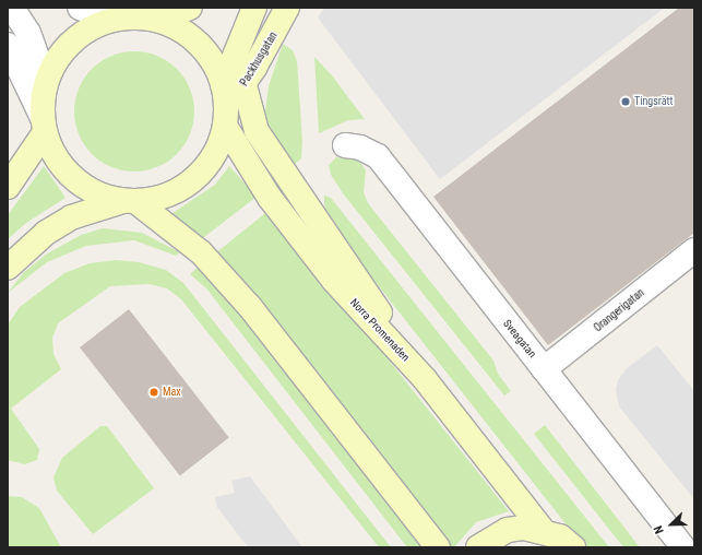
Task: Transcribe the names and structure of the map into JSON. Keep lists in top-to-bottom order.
{
  "streets": {
    "main road": ["Packhusgatan", "Norra Promenaden"],
    "street": ["Orangerigatan", "Sveagatan"]
  },
  "crossings": [
    ["Packhusgatan", "Norra Promenaden"],
    ["Orangerigatan", "Sveagatan"]
  ],
  "places": ["Tingsrätt", "Max"],
  "north": "bottom left"
}
